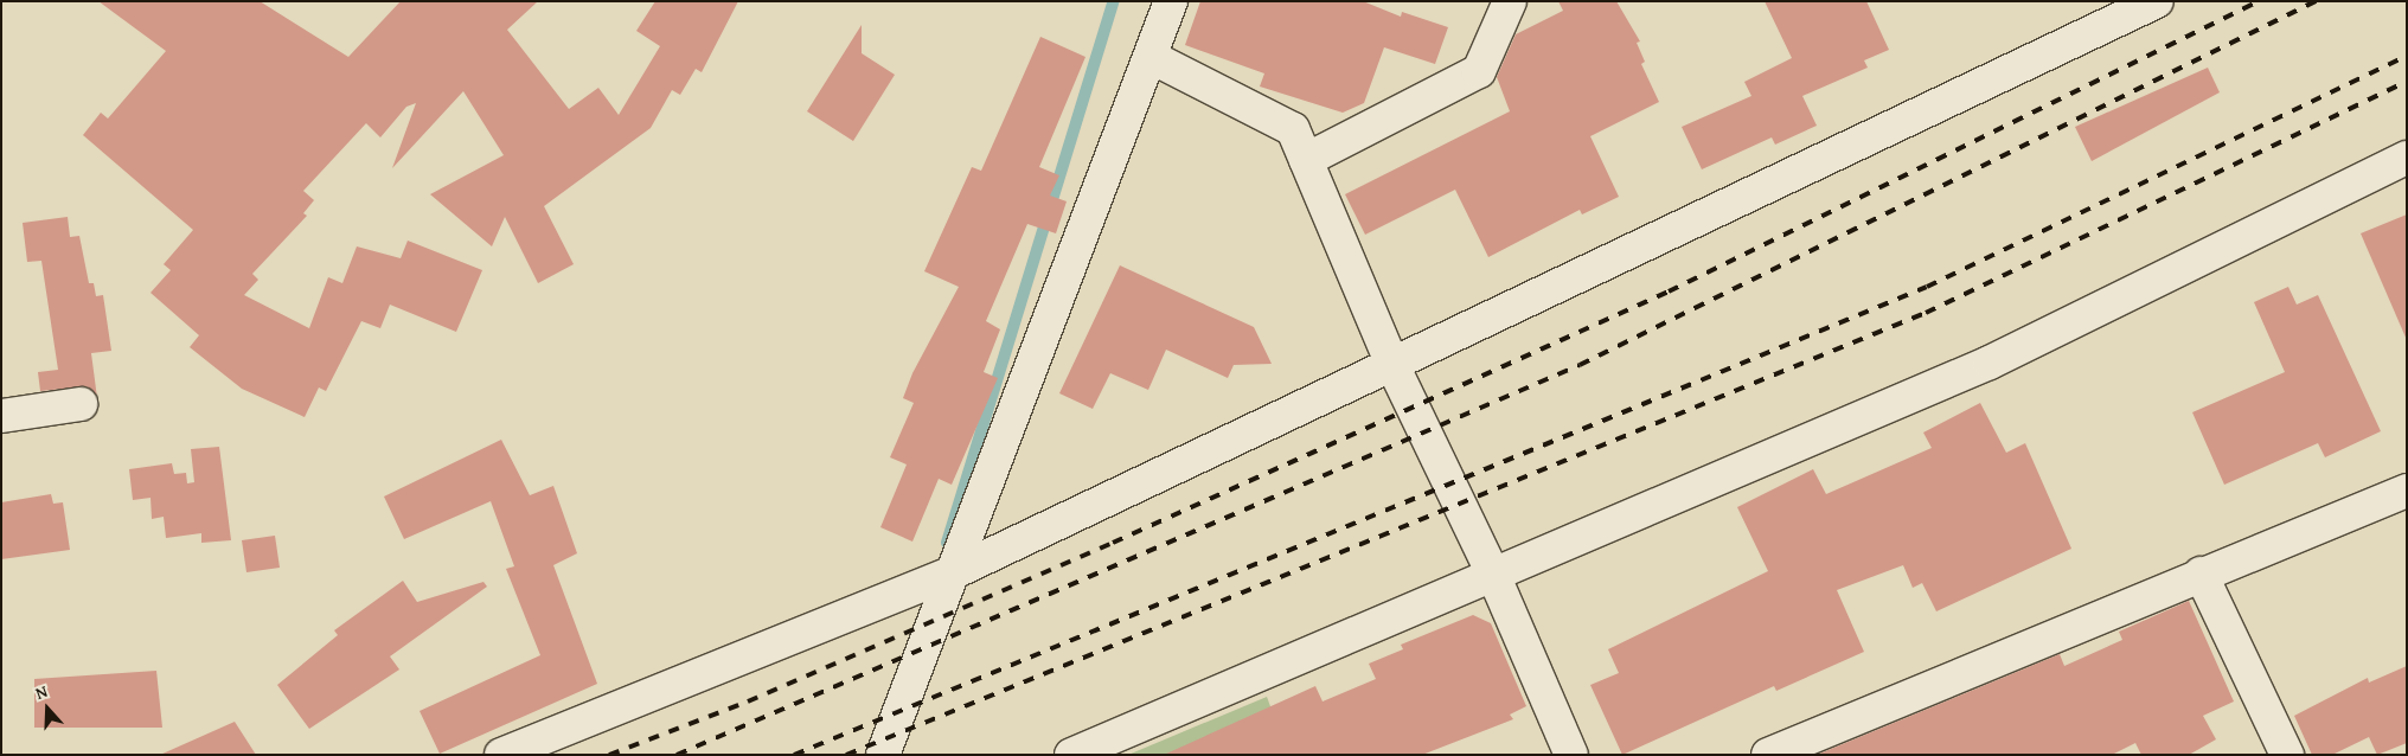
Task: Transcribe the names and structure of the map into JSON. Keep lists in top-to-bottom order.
{
  "north": "top"
}
